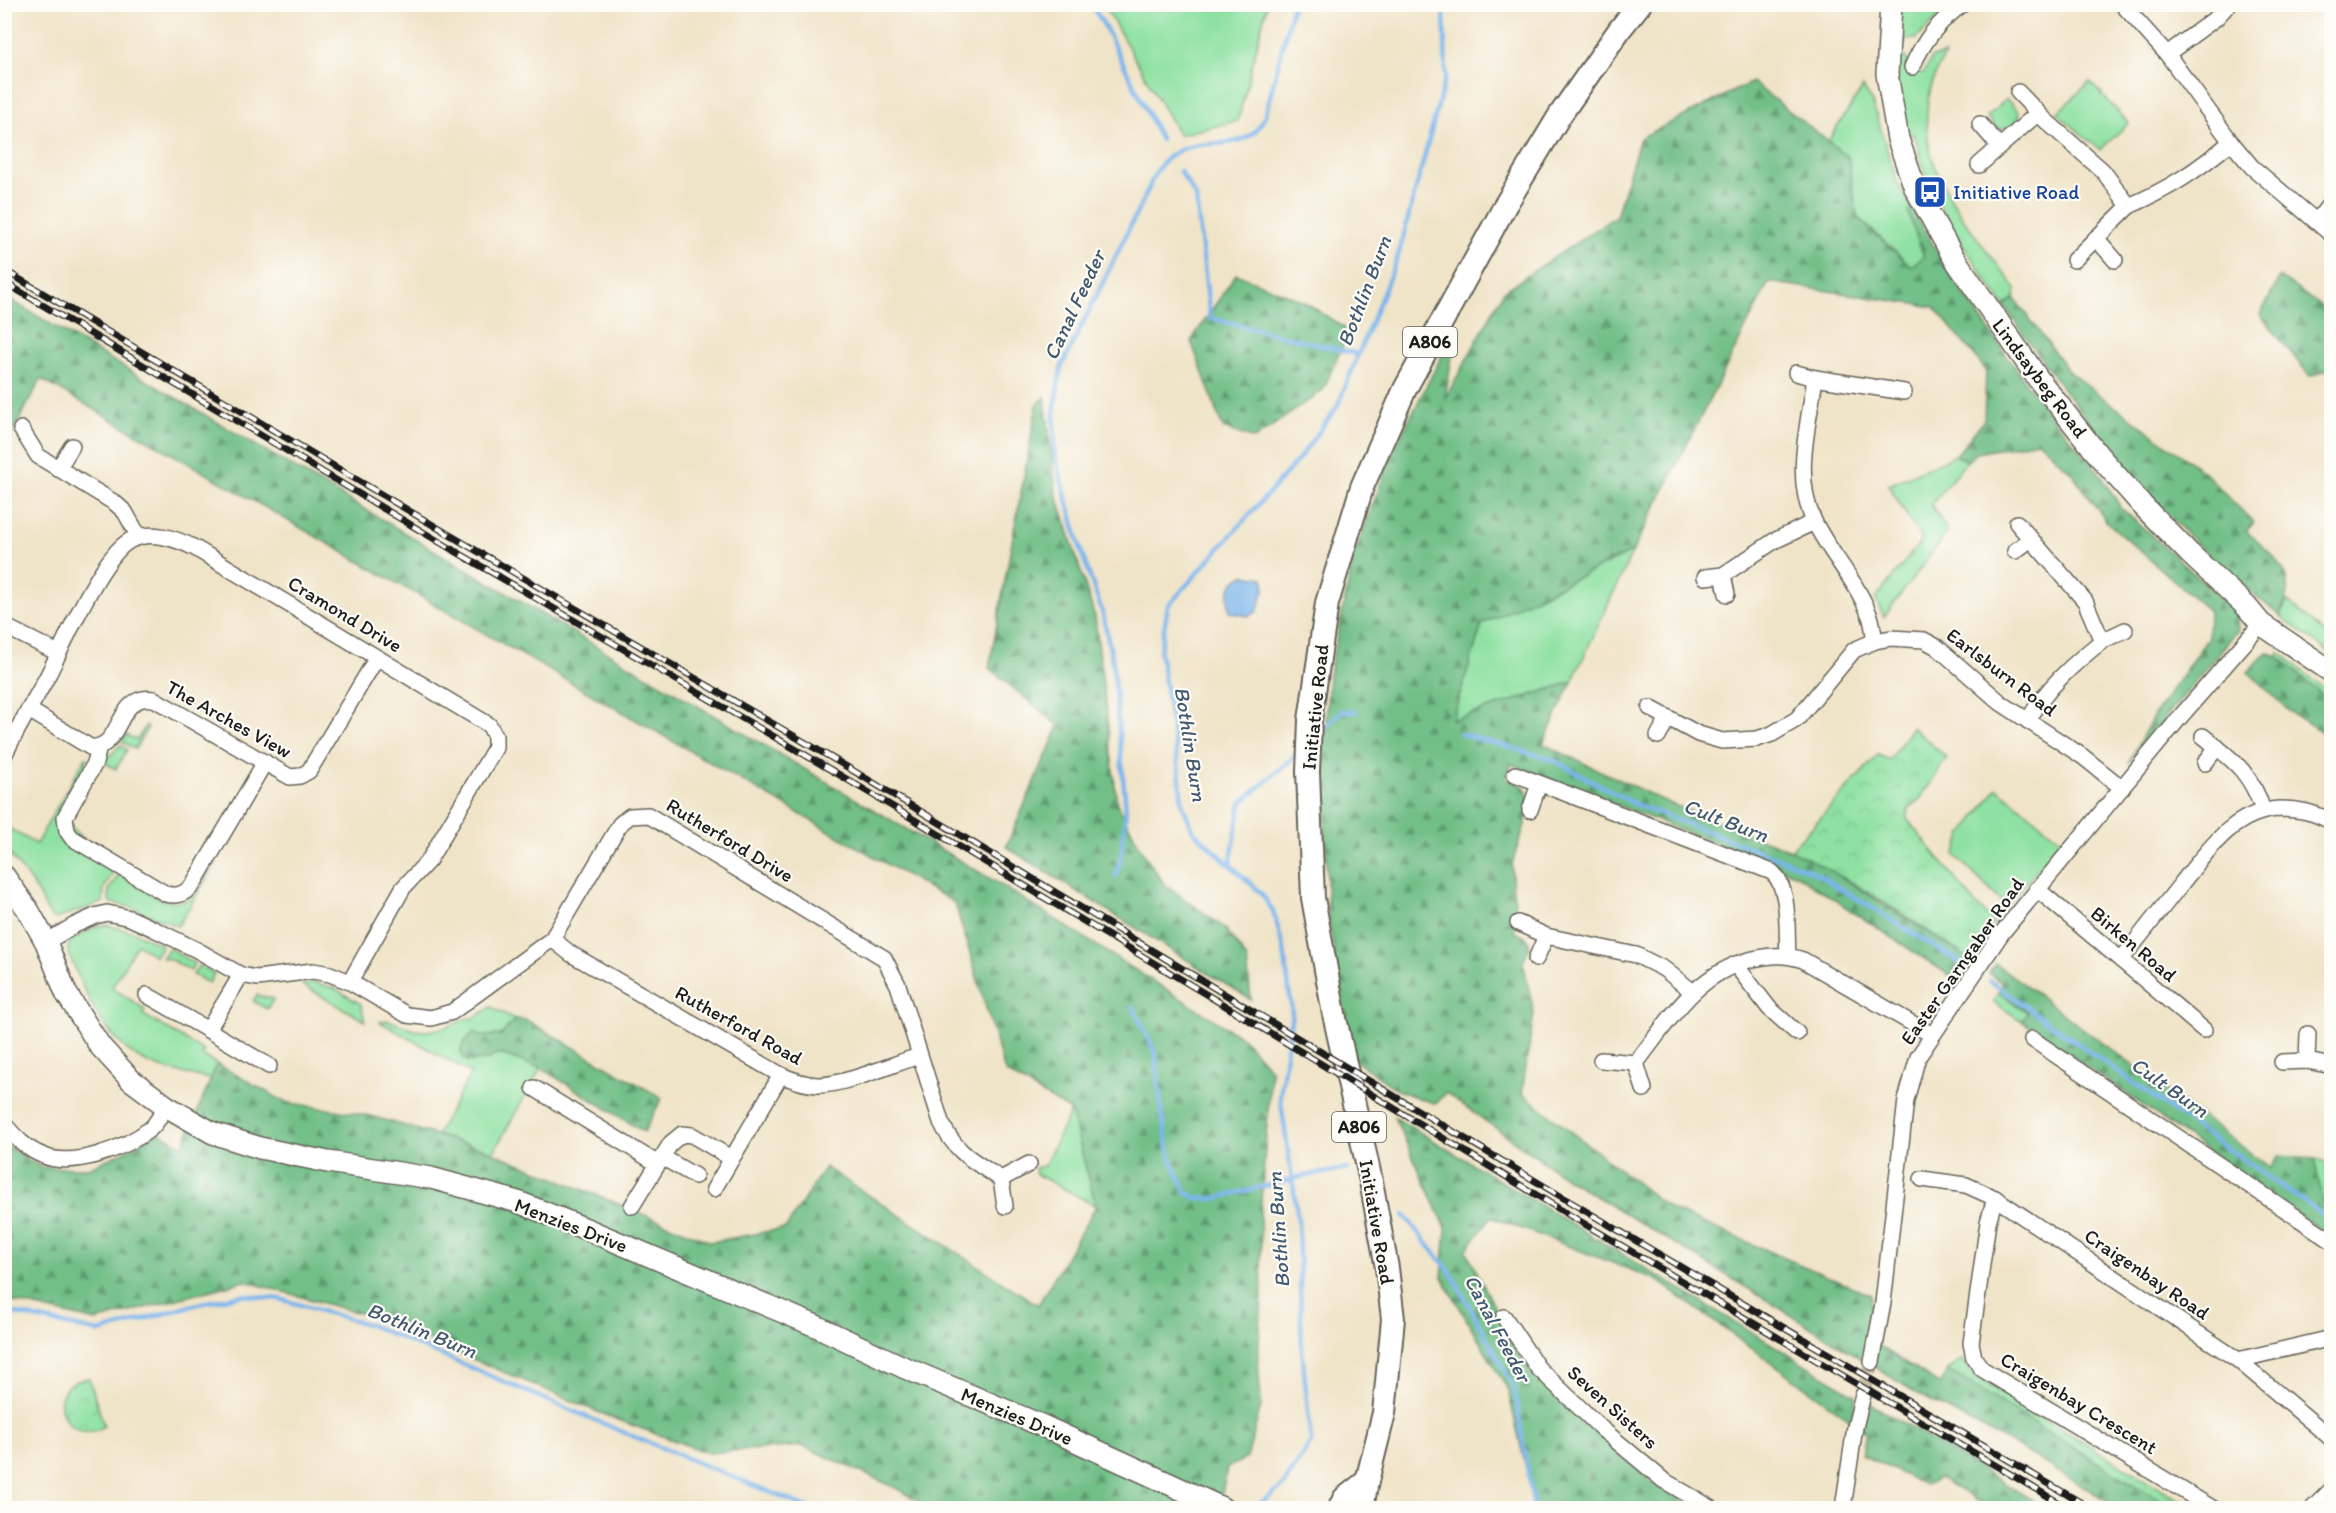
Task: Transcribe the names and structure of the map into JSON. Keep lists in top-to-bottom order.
{
  "streets": {
    "main road": ["A806", "Initiative Road"],
    "street": [
      "Lindsaybeg Road",
      "Cramond Drive",
      "Earlsburn Road",
      "The Arches View",
      "Rutherford Drive",
      "Birken Road",
      "Easter Garngaber Road",
      "Rutherford Road",
      "Menzies Drive",
      "Craigenbay Road",
      "Craigenbay Crescent",
      "Seven Sisters"
    ]
  },
  "crossings": [
    ["A806", "Initiative Road"],
    ["Lindsaybeg Road", "Easter Garngaber Road"],
    ["Cramond Drive", "The Arches View"],
    ["Cramond Drive", "Rutherford Drive"],
    ["Earlsburn Road", "Easter Garngaber Road"],
    ["Rutherford Drive", "Rutherford Road"],
    ["Rutherford Drive", "Menzies Drive"],
    ["Birken Road", "Easter Garngaber Road"],
    ["Craigenbay Road", "Craigenbay Crescent"]
  ],
  "water": ["Bothlin Burn", "Canal Feeder", "Cult Burn"],
  "places": {
    "bus stop": ["Initiative Road"]
  }
}
